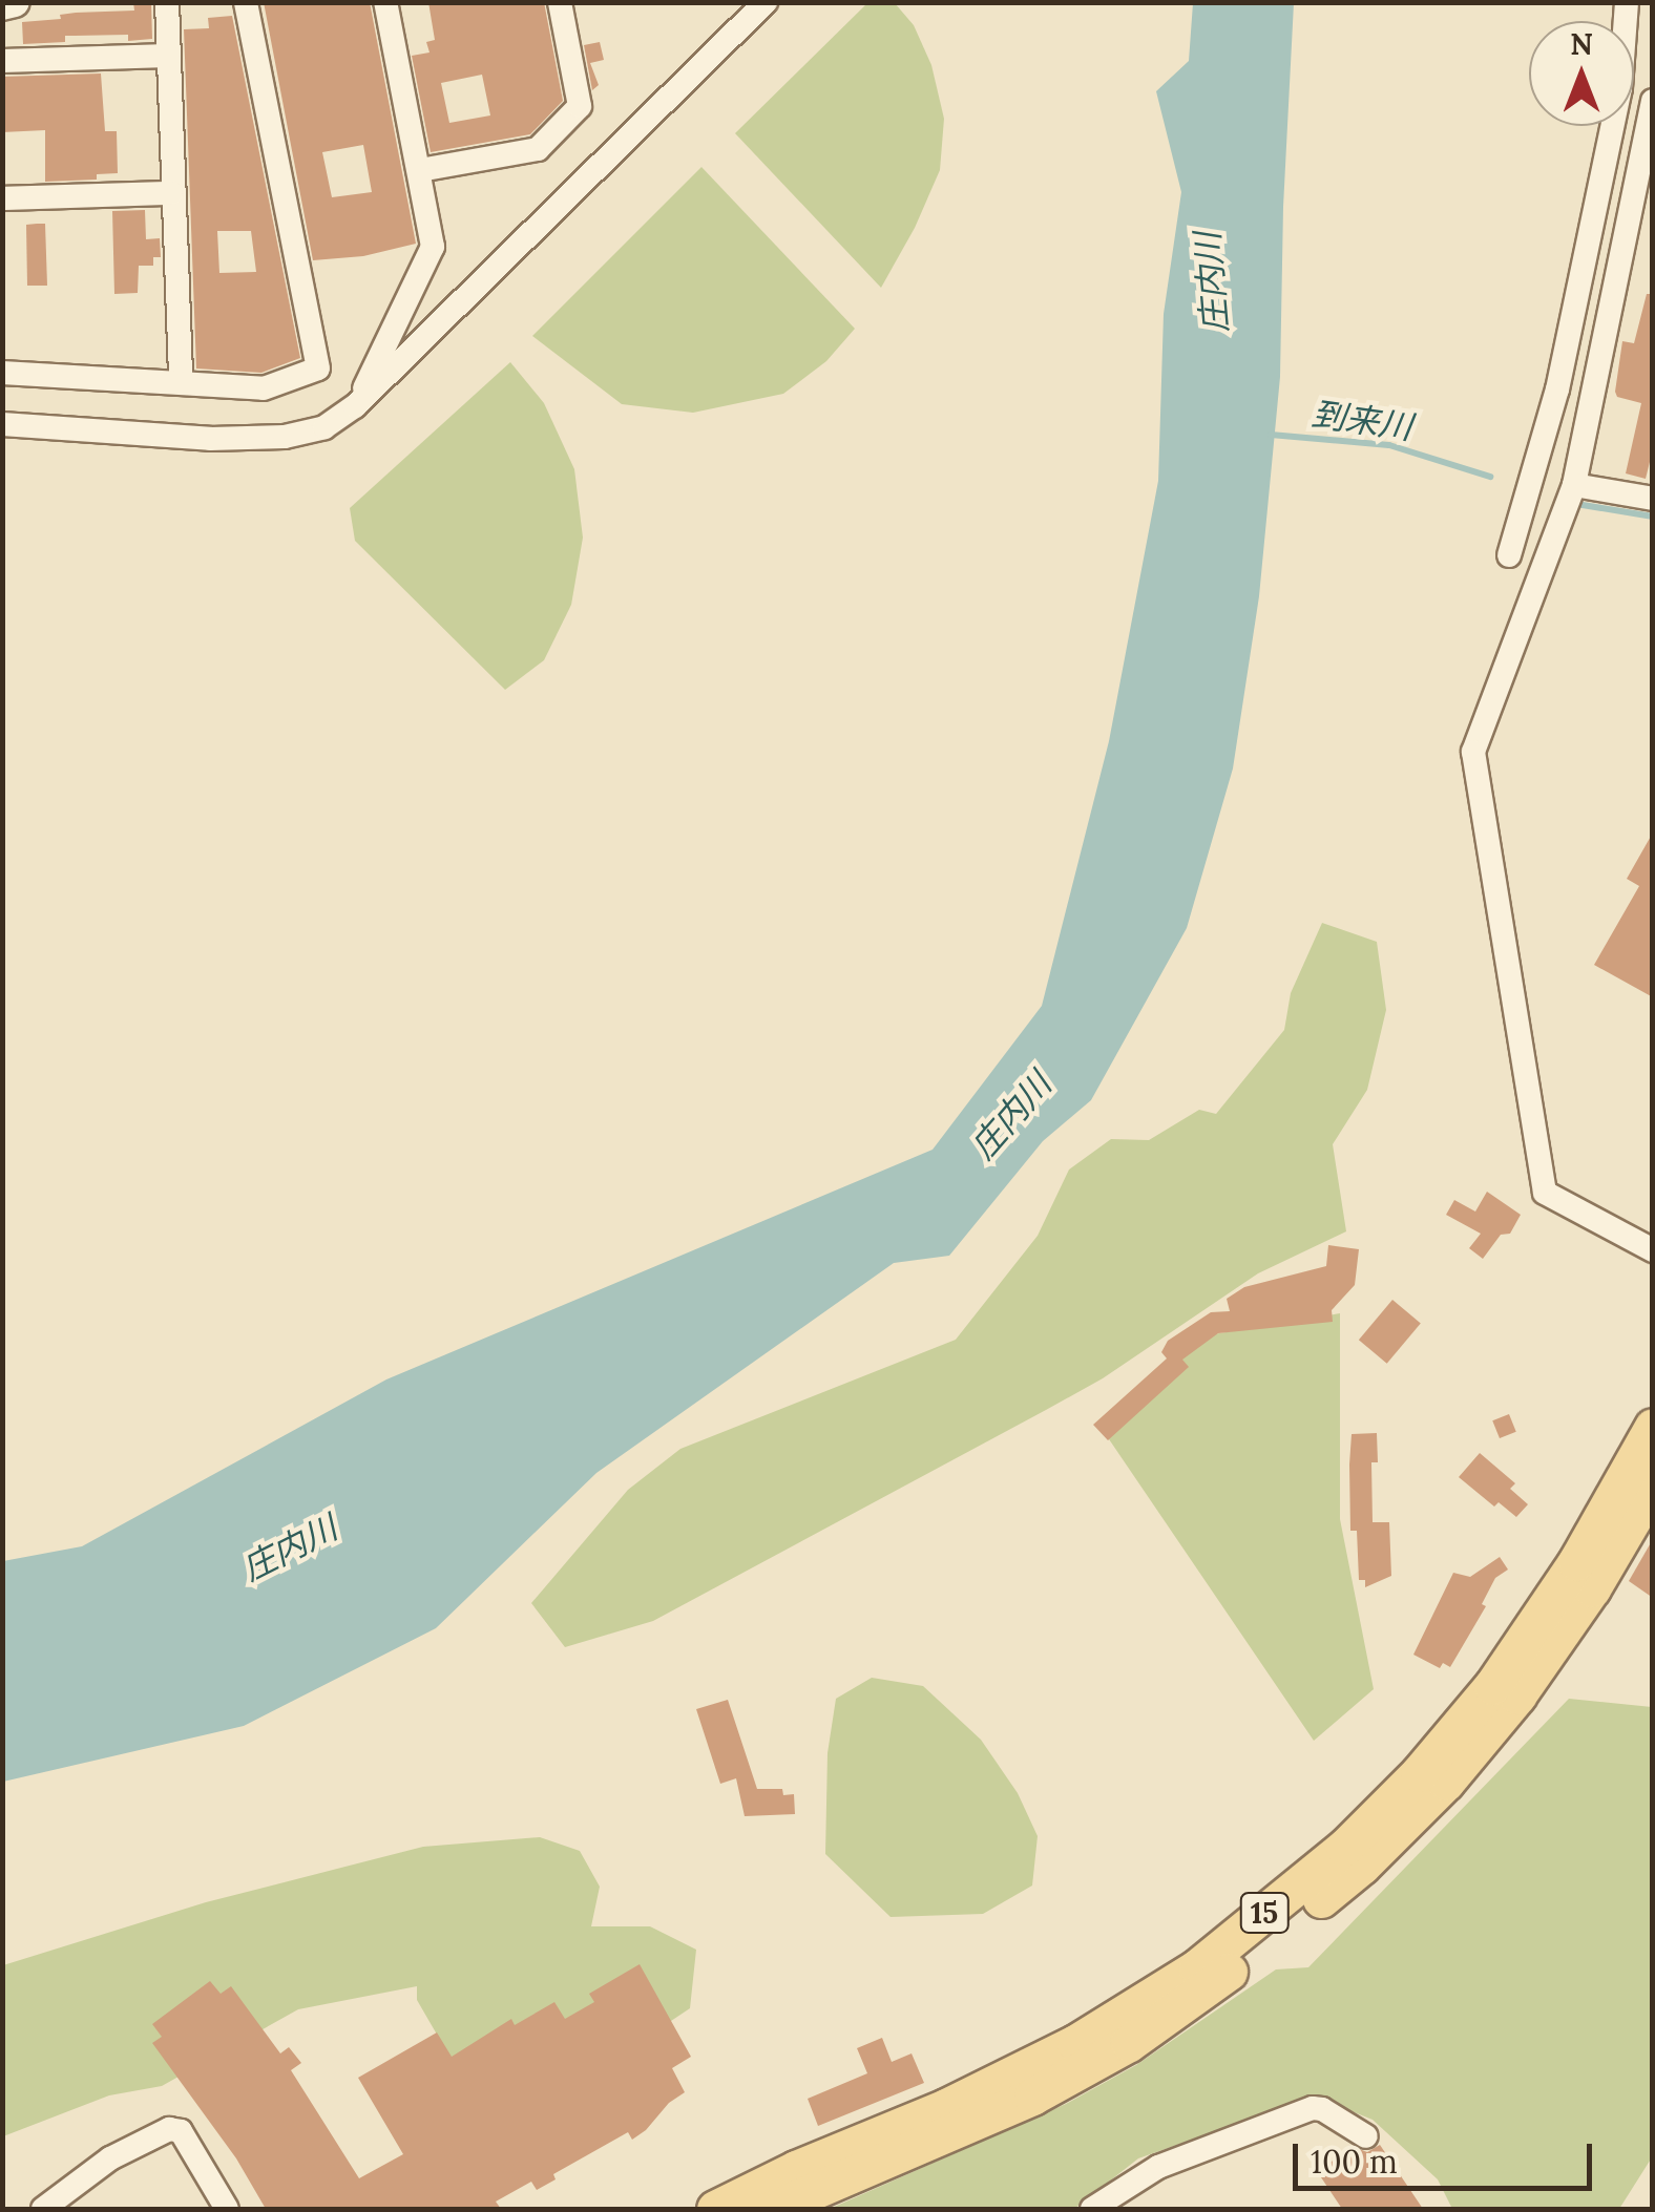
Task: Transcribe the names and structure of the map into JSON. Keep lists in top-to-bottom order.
{
  "streets": {
    "main road": ["15"]
  },
  "water": ["庄内川", "到来川"],
  "scale_bar": "100 m",
  "north": "top"
}
